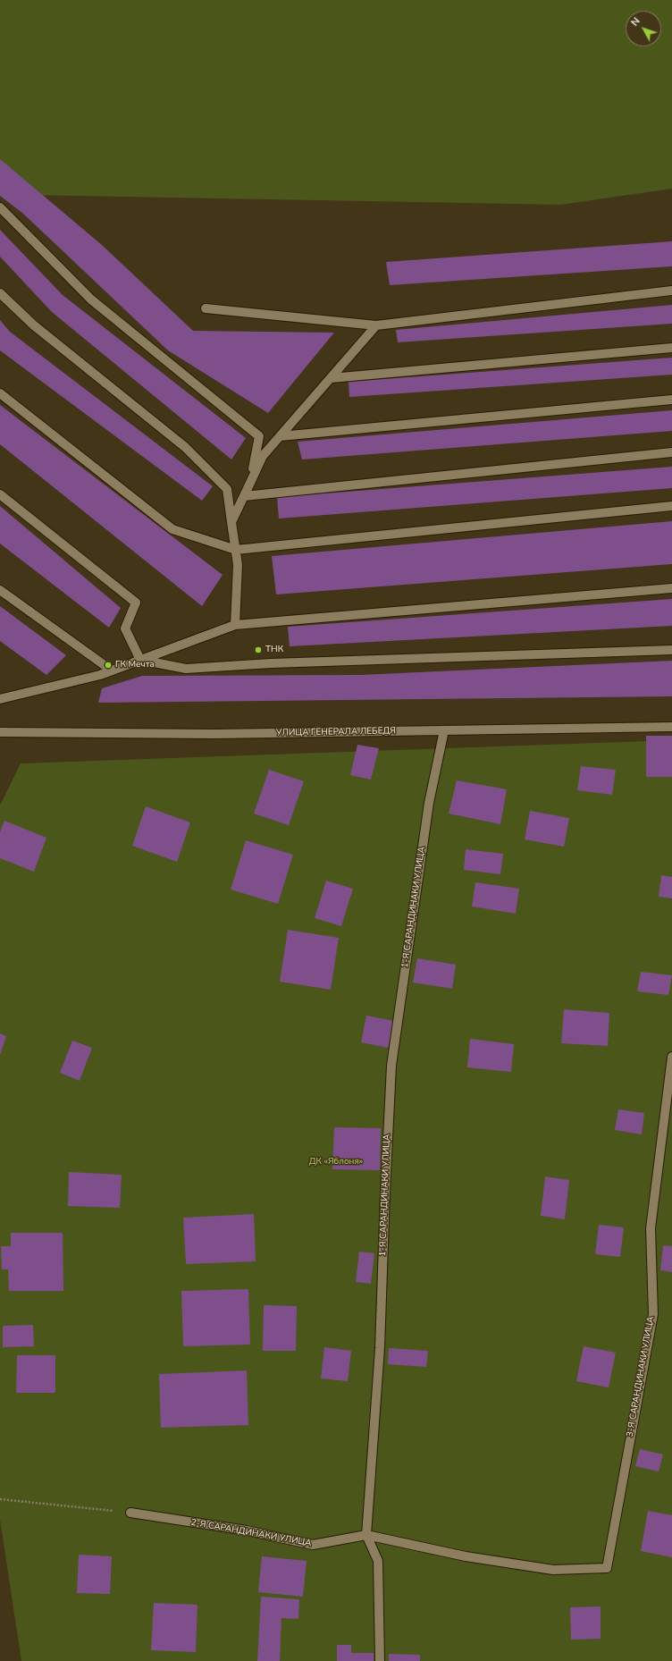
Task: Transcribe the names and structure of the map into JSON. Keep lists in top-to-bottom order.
{
  "streets": {
    "street": [
      "УЛИЦА ГЕНЕРАЛА ЛЕБЕДЯ",
      "1-Я САРАНДИНАКИ УЛИЦА",
      "3-Я САРАНДИНАКИ УЛИЦА",
      "2-Я САРАНДИНАКИ УЛИЦА"
    ]
  },
  "crossings": [
    ["УЛИЦА ГЕНЕРАЛА ЛЕБЕДЯ", "1-Я САРАНДИНАКИ УЛИЦА"],
    ["1-Я САРАНДИНАКИ УЛИЦА", "2-Я САРАНДИНАКИ УЛИЦА"],
    ["3-Я САРАНДИНАКИ УЛИЦА", "2-Я САРАНДИНАКИ УЛИЦА"]
  ],
  "parks": ["ДК «Яблоня»"],
  "places": ["ТНК", "ГК Мечта"],
  "north": "top left"
}
